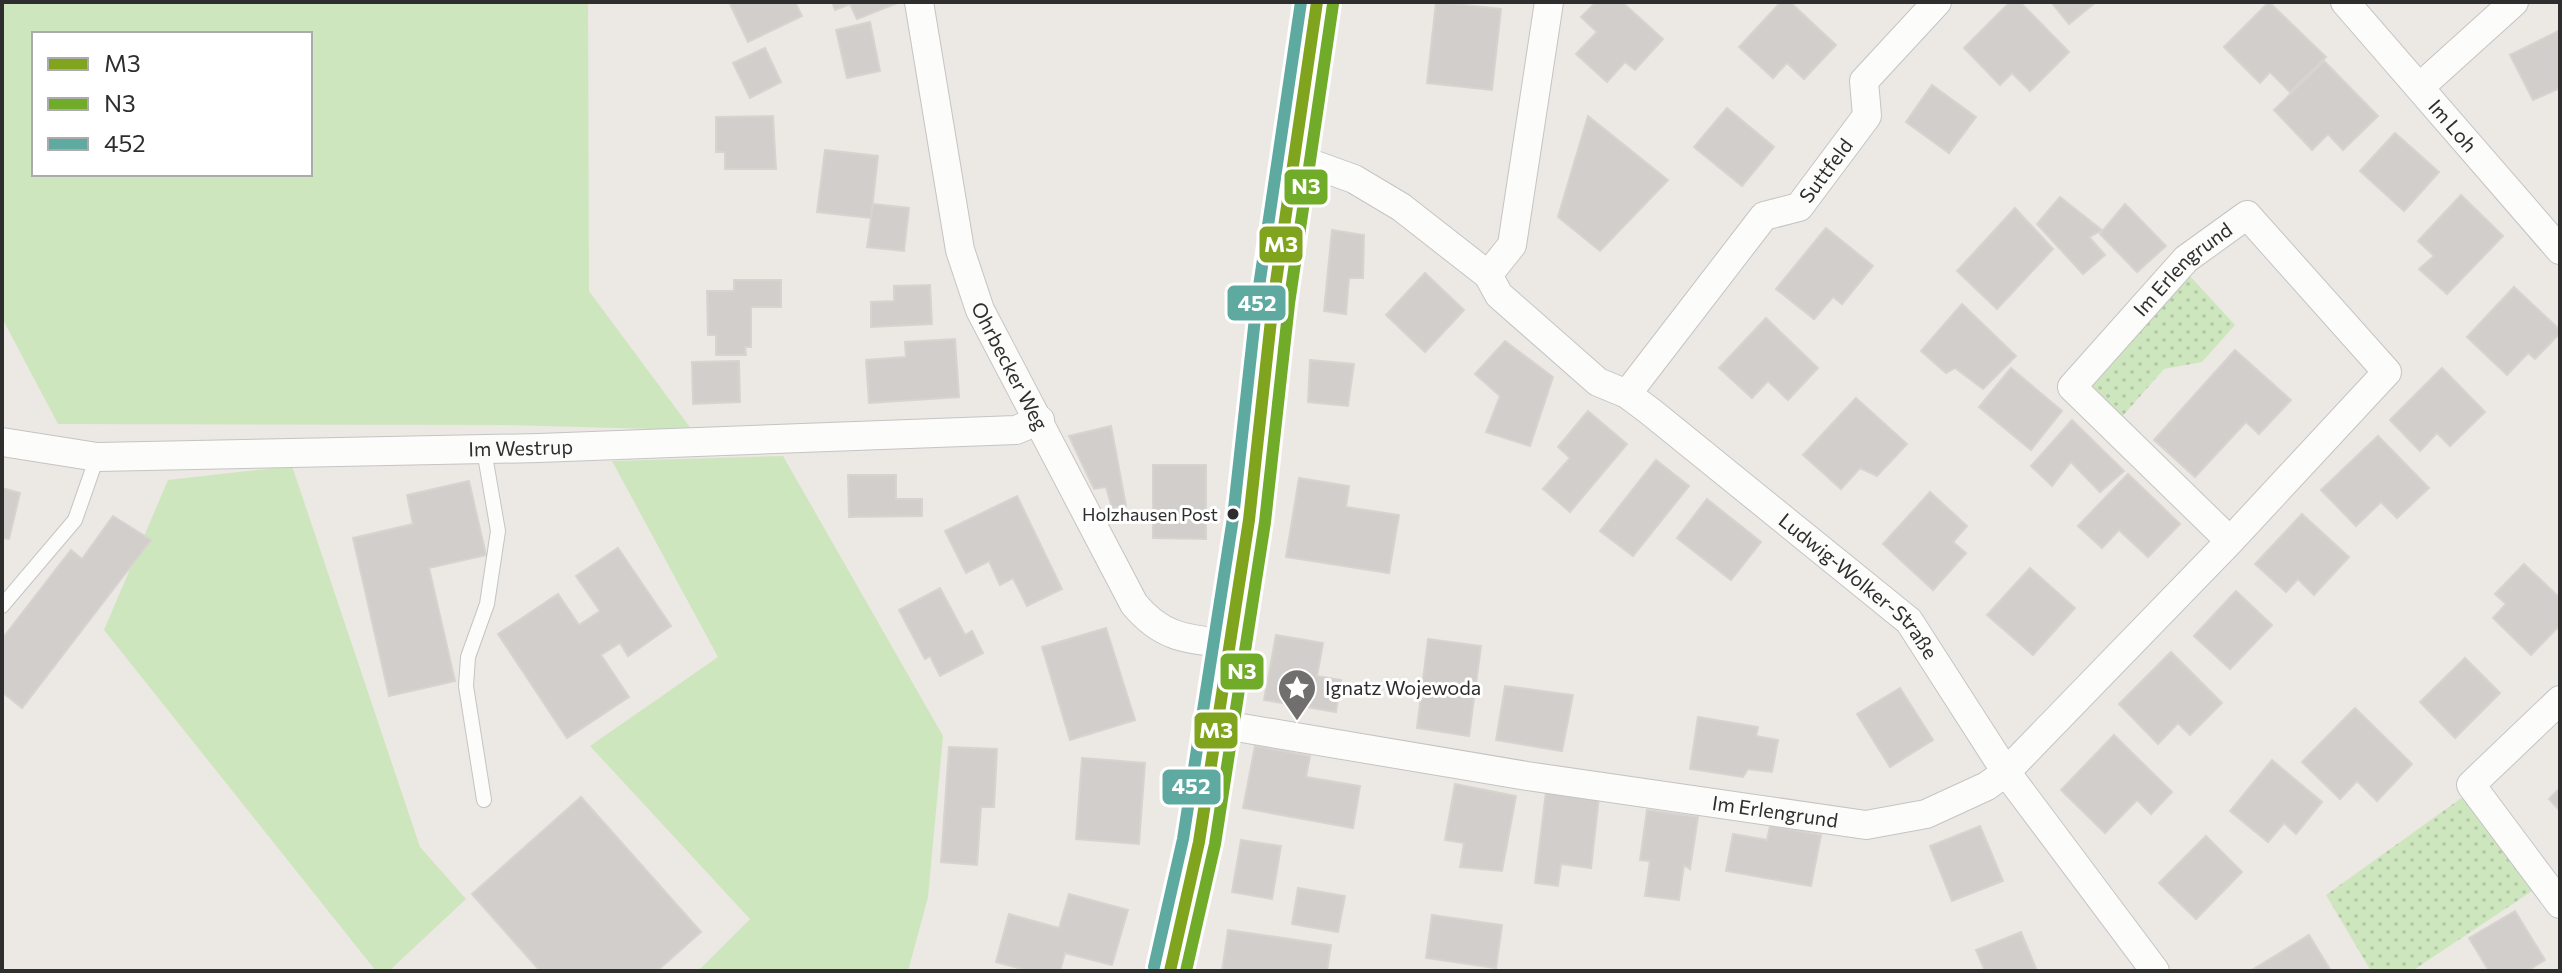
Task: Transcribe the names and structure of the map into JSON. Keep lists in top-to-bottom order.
{
  "streets": {
    "street": [
      "Im Loh",
      "Suttfeld",
      "Im Erlengrund",
      "Ohrbecker Weg",
      "Im Westrup",
      "Ludwig-Wolker-Straße"
    ]
  },
  "crossings": [
    ["Suttfeld", "Ludwig-Wolker-Straße"],
    ["Im Erlengrund", "Ludwig-Wolker-Straße"],
    ["Ohrbecker Weg", "Im Westrup"]
  ],
  "places": {
    "other": ["Holzhausen Post"],
    "place": ["Ignatz Wojewoda"]
  },
  "lines": ["transit line M3", "transit line 452", "transit line N3"],
  "legend": ["M3", "N3", "452"]
}
